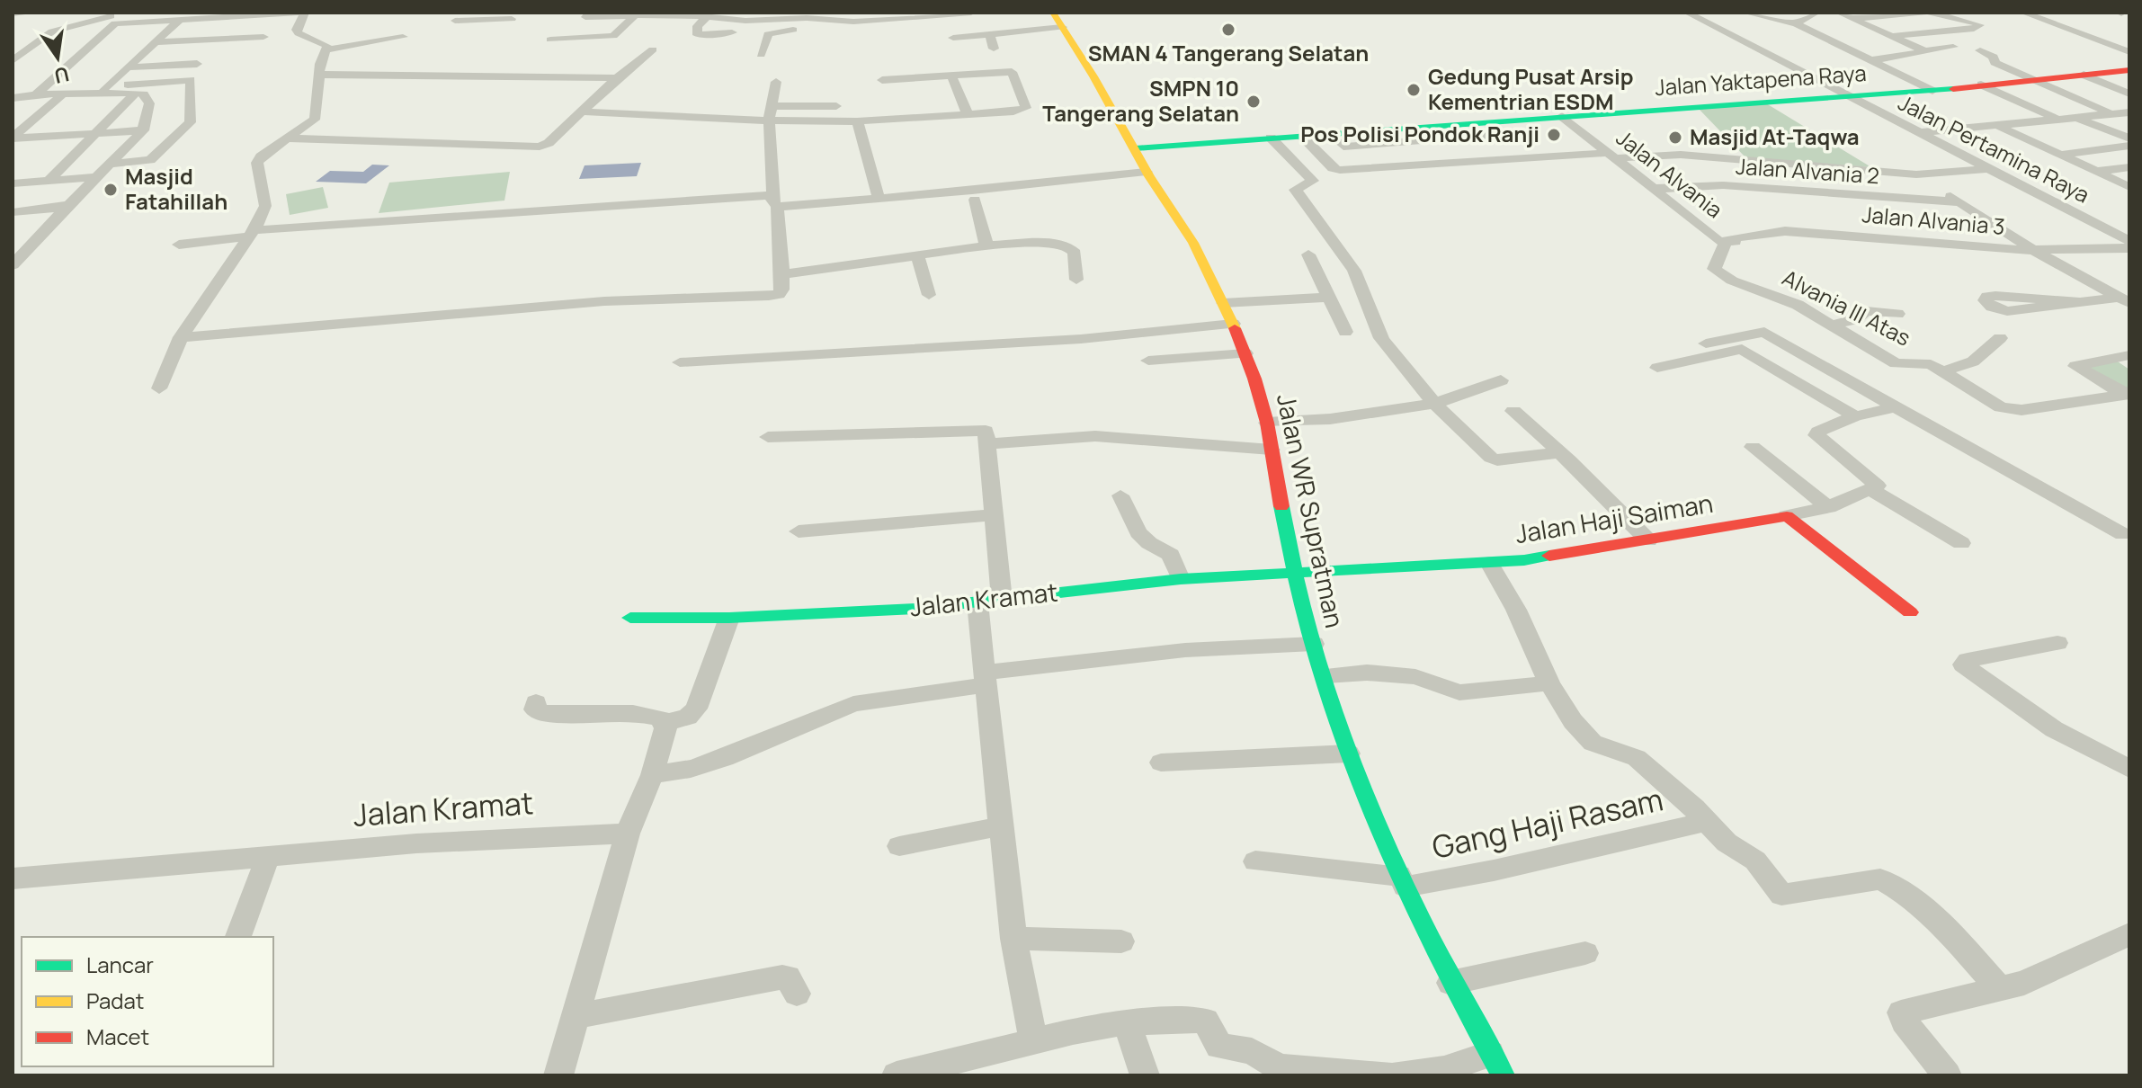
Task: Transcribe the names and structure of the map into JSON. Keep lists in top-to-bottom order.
{
  "streets": {
    "street": [
      "Jalan Yaktapena Raya",
      "Jalan Pertamina Raya",
      "Jalan Alvania 2",
      "Jalan Alvania",
      "Jalan Alvania 3",
      "Alvania III Atas",
      "Jalan WR Supratman",
      "Jalan Haji Saiman",
      "Jalan Kramat",
      "Gang Haji Rasam"
    ]
  },
  "crossings": [
    ["Jalan Yaktapena Raya", "Jalan Pertamina Raya"],
    ["Jalan Yaktapena Raya", "Jalan Alvania"],
    ["Jalan Yaktapena Raya", "Jalan WR Supratman"],
    ["Jalan Alvania 2", "Jalan Alvania"],
    ["Jalan Alvania", "Jalan Alvania 3"],
    ["Jalan Alvania", "Alvania III Atas"],
    ["Jalan Alvania 3", "Alvania III Atas"],
    ["Jalan WR Supratman", "Jalan Haji Saiman"],
    ["Jalan WR Supratman", "Jalan Kramat"],
    ["Jalan WR Supratman", "Gang Haji Rasam"],
    ["Jalan Haji Saiman", "Jalan Kramat"]
  ],
  "places": [
    "SMAN 4 Tangerang Selatan",
    "Gedung Pusat Arsip Kementrian ESDM",
    "SMPN 10 Tangerang Selatan",
    "Pos Polisi Pondok Ranji",
    "Masjid At-Taqwa",
    "Masjid Fatahillah"
  ],
  "legend": ["Lancar", "Padat", "Macet"],
  "north": "bottom"
}
